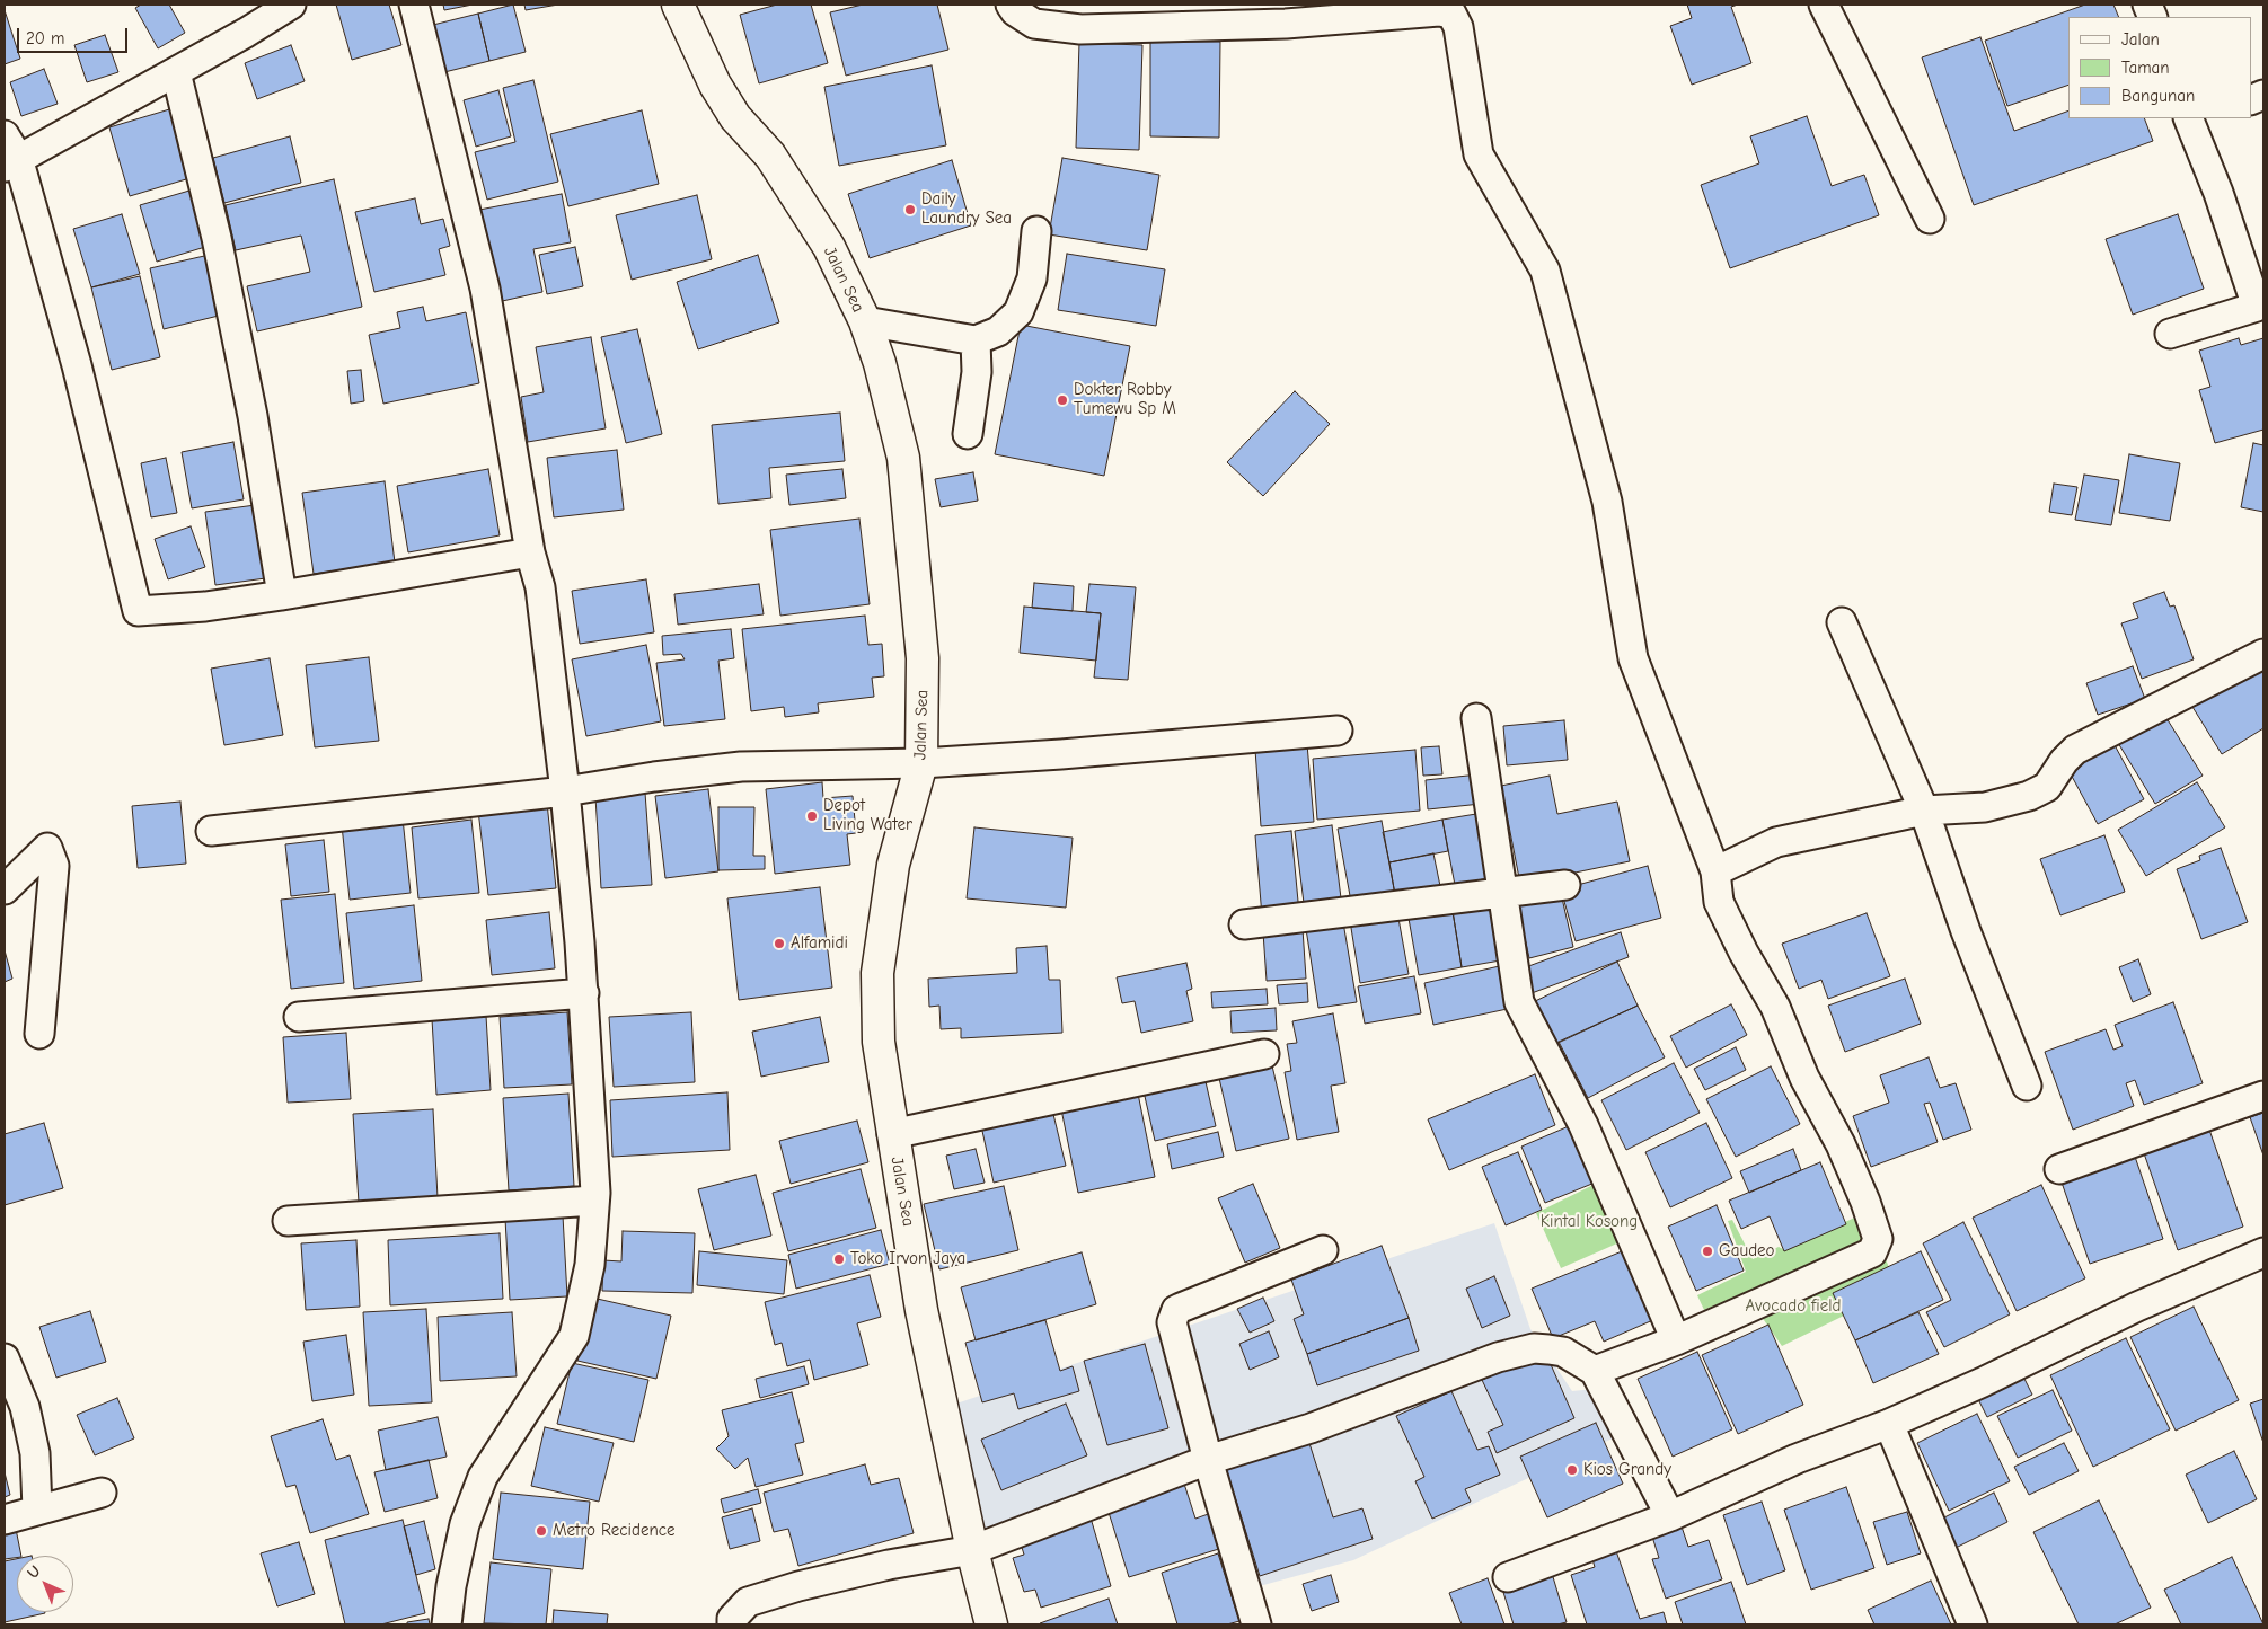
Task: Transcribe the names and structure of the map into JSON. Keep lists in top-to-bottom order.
{
  "streets": {
    "main road": ["Jalan Sea"]
  },
  "parks": ["Kintal Kosong", "Avocado field"],
  "places": [
    "Daily Laundry Sea",
    "Dokter Robby Tumewu Sp M",
    "Depot Living Water",
    "Alfamidi",
    "Gaudeo",
    "Toko Irvon Jaya",
    "Kios Grandy",
    "Metro Recidence"
  ],
  "legend": ["Jalan", "Taman", "Bangunan"],
  "scale_bar": "20 m",
  "north": "top left"
}
